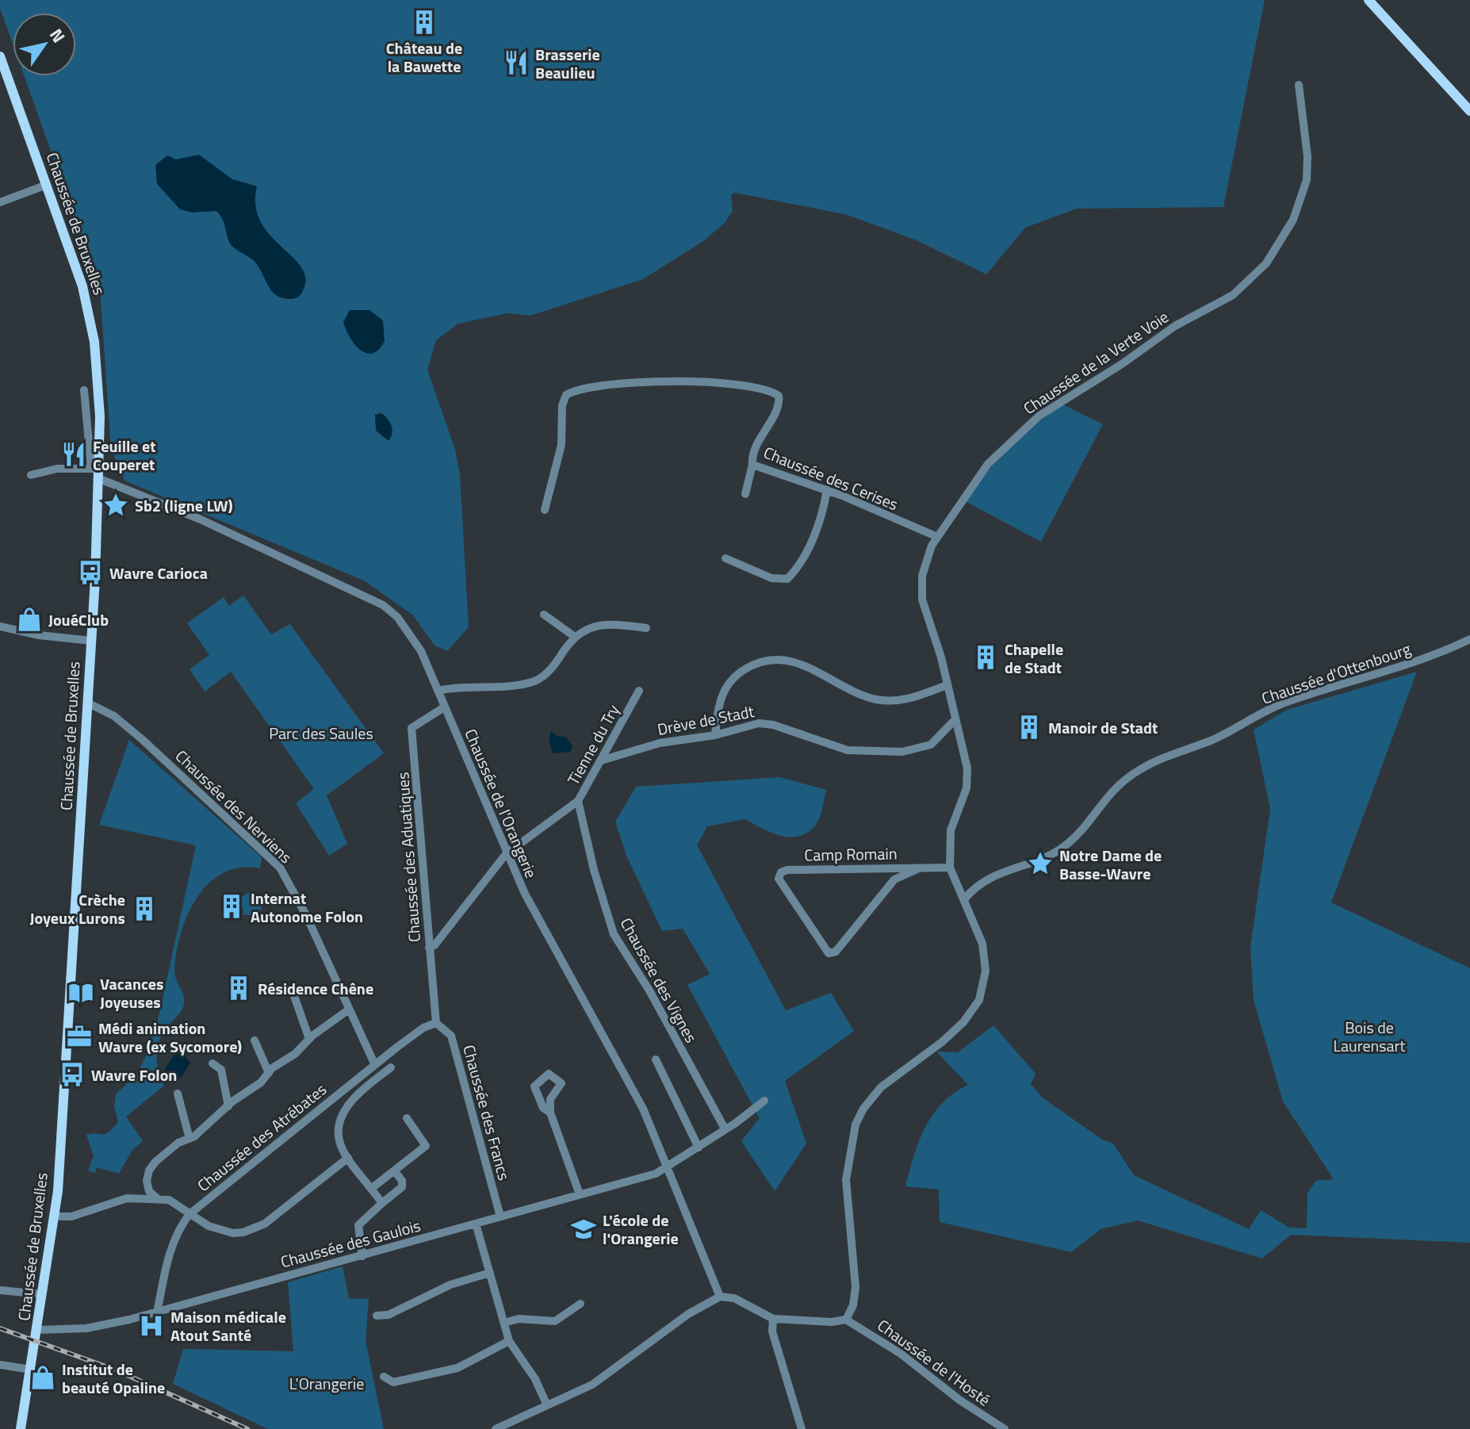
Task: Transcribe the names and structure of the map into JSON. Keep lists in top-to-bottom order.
{
  "streets": {
    "main road": ["Chaussée de Bruxelles"],
    "street": [
      "Chaussée de la Verte Voie",
      "Chaussée des Cerises",
      "Chaussée d'Ottenbourg",
      "Drève de Stadt",
      "Tienne du Try",
      "Chaussée de l'Orangerie",
      "Chaussée des Nerviens",
      "Camp Romain",
      "Chaussée des Aduatiques",
      "Chaussée des Vignes",
      "Chaussée des Francs",
      "Chaussée des Atrébates",
      "Chaussée des Gaulois",
      "Chaussée de l'Hosté"
    ]
  },
  "crossings": [
    ["Chaussée de Bruxelles", "Chaussée de l'Orangerie"],
    ["Chaussée de Bruxelles", "Chaussée des Nerviens"],
    ["Chaussée de Bruxelles", "Chaussée des Gaulois"],
    ["Chaussée de la Verte Voie", "Chaussée des Cerises"],
    ["Chaussée de la Verte Voie", "Chaussée d'Ottenbourg"],
    ["Chaussée de la Verte Voie", "Drève de Stadt"],
    ["Chaussée de la Verte Voie", "Camp Romain"],
    ["Drève de Stadt", "Tienne du Try"],
    ["Tienne du Try", "Chaussée de l'Orangerie"],
    ["Tienne du Try", "Chaussée des Aduatiques"],
    ["Tienne du Try", "Chaussée des Vignes"],
    ["Chaussée de l'Orangerie", "Chaussée des Aduatiques"],
    ["Chaussée de l'Orangerie", "Chaussée des Gaulois"],
    ["Chaussée des Nerviens", "Chaussée des Atrébates"],
    ["Chaussée des Aduatiques", "Chaussée des Francs"],
    ["Chaussée des Aduatiques", "Chaussée des Atrébates"],
    ["Chaussée des Vignes", "Chaussée des Gaulois"],
    ["Chaussée des Francs", "Chaussée des Atrébates"],
    ["Chaussée des Francs", "Chaussée des Gaulois"],
    ["Chaussée des Atrébates", "Chaussée des Gaulois"]
  ],
  "parks": ["Parc des Saules", "Bois de Laurensart", "L'Orangerie"],
  "places": {
    "building": [
      "Château de la Bawette",
      "Chapelle de Stadt",
      "Manoir de Stadt",
      "Internat Autonome Folon",
      "Crèche Joyeux Lurons",
      "Résidence Chêne"
    ],
    "restaurant": ["Brasserie Beaulieu", "Feuille et Couperet"],
    "place": ["Sb2 (ligne LW)", "Notre Dame de Basse-Wavre"],
    "bus stop": ["Wavre Carioca", "Wavre Folon"],
    "shop": ["JouéClub", "Institut de beauté Opaline"],
    "library": ["Vacances Joyeuses"],
    "office": ["Médi animation Wavre (ex Sycomore)"],
    "school or university": ["L'école de l'Orangerie"],
    "hospital": ["Maison médicale Atout Santé"]
  },
  "north": "top right"
}
